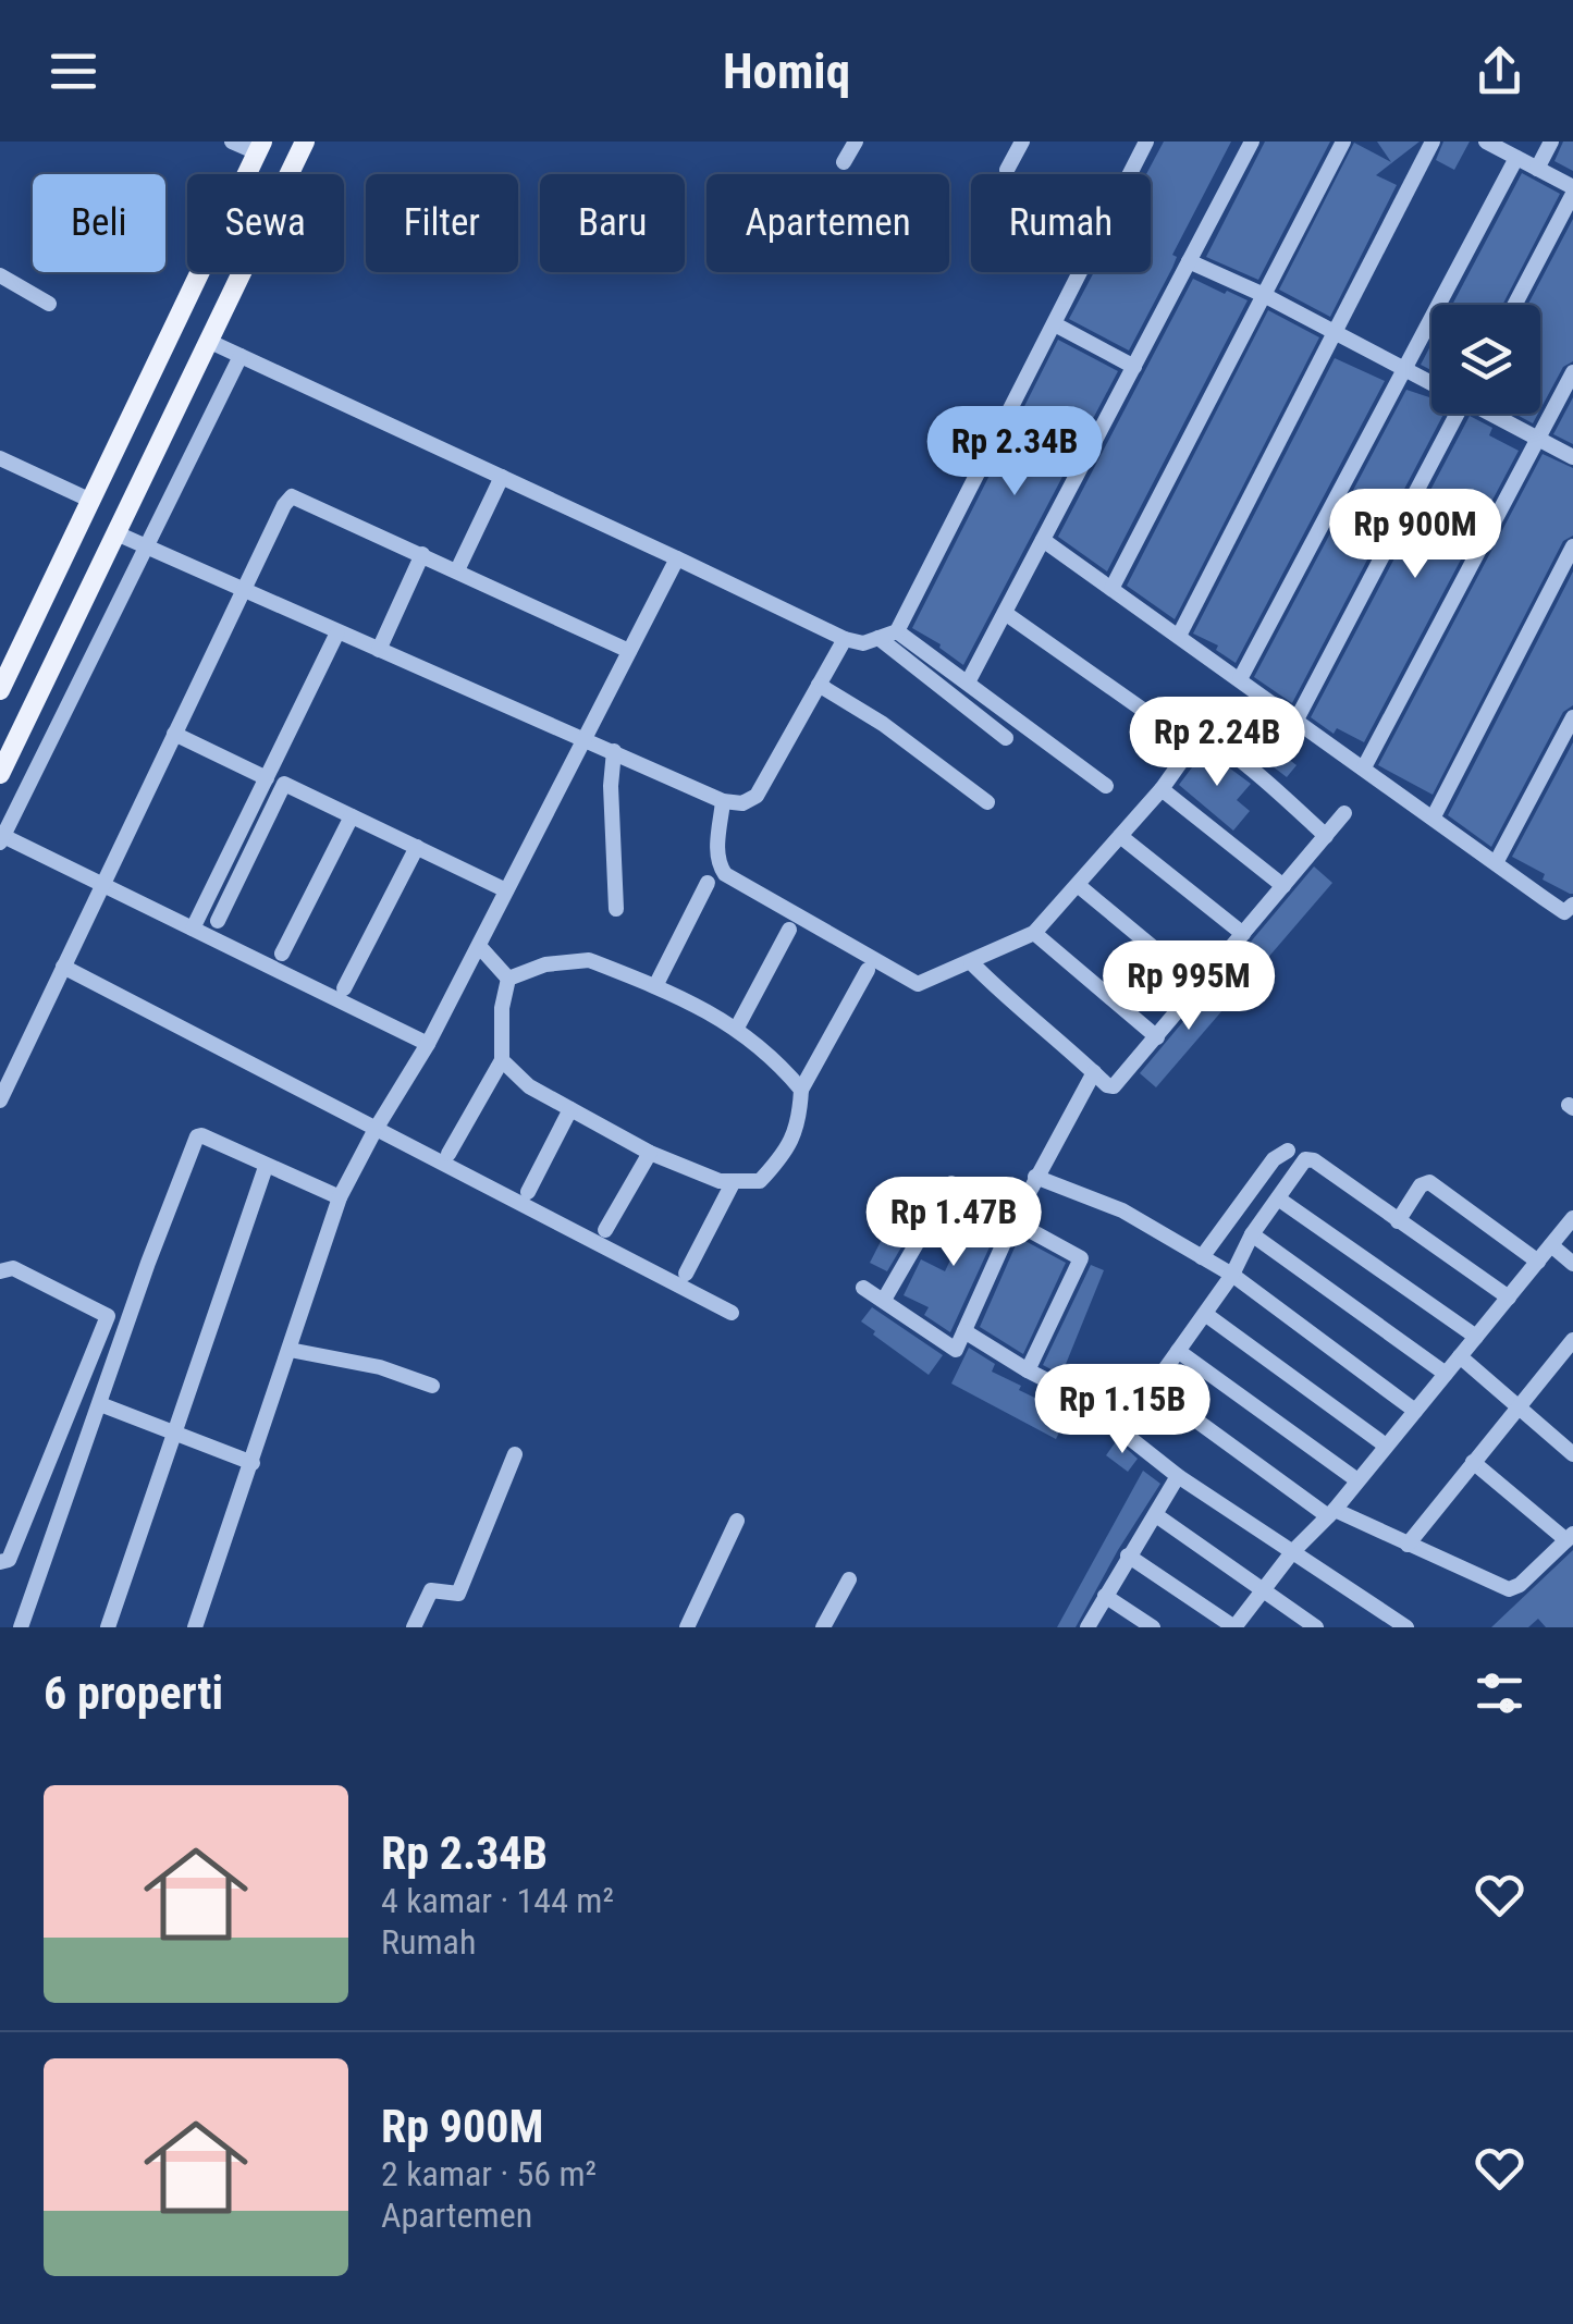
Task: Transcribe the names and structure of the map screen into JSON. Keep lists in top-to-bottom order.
{
  "page": {
    "header": "Homiq",
    "chip": [
      "Beli",
      "Sewa",
      "Filter",
      "Baru",
      "Apartemen",
      "Rumah"
    ],
    "price": [
      "Rp 2.34B",
      "Rp 900M",
      "Rp 2.24B",
      "Rp 995M",
      "Rp 1.47B",
      "Rp 1.15B"
    ],
    "heading": "6 properti",
    "list": [
      {
        "name": "Rp 2.34B",
        "note": "4 kamar · 144 m² · Rumah"
      },
      {
        "name": "Rp 900M",
        "note": "2 kamar · 56 m² · Apartemen"
      }
    ]
  }
}
